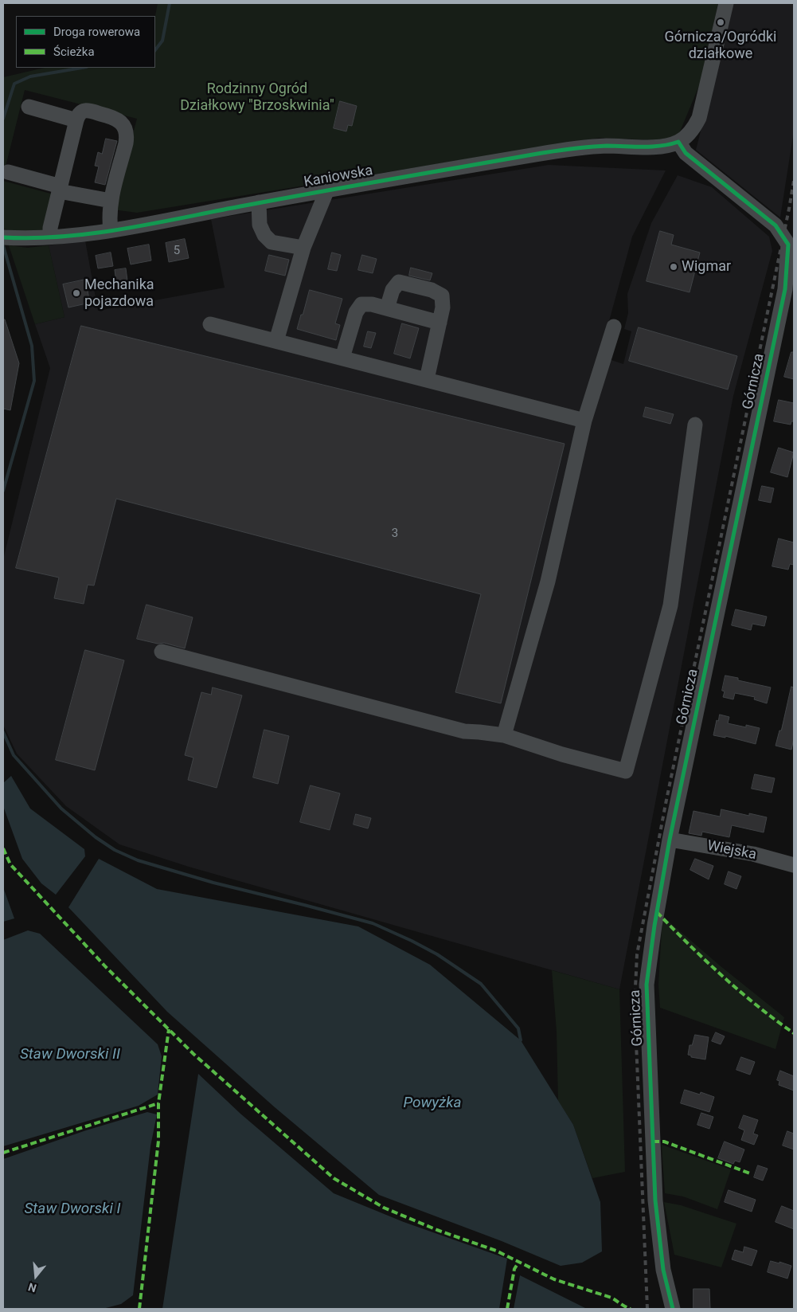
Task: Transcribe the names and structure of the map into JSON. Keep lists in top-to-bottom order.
{
  "streets": {
    "street": ["Kaniowska", "Górnicza", "Wiejska"]
  },
  "crossings": [
    ["Kaniowska", "Górnicza"],
    ["Górnicza", "Wiejska"]
  ],
  "water": ["Staw Dworski II", "Powyżka", "Staw Dworski I"],
  "parks": ["Rodzinny Ogród Działkowy \"Brzoskwinia\""],
  "places": ["Górnicza/Ogródki działkowe", "Wigmar", "Mechanika pojazdowa"],
  "house_numbers": ["5", "3"],
  "legend": ["Droga rowerowa", "Ścieżka"],
  "north": "bottom"
}
